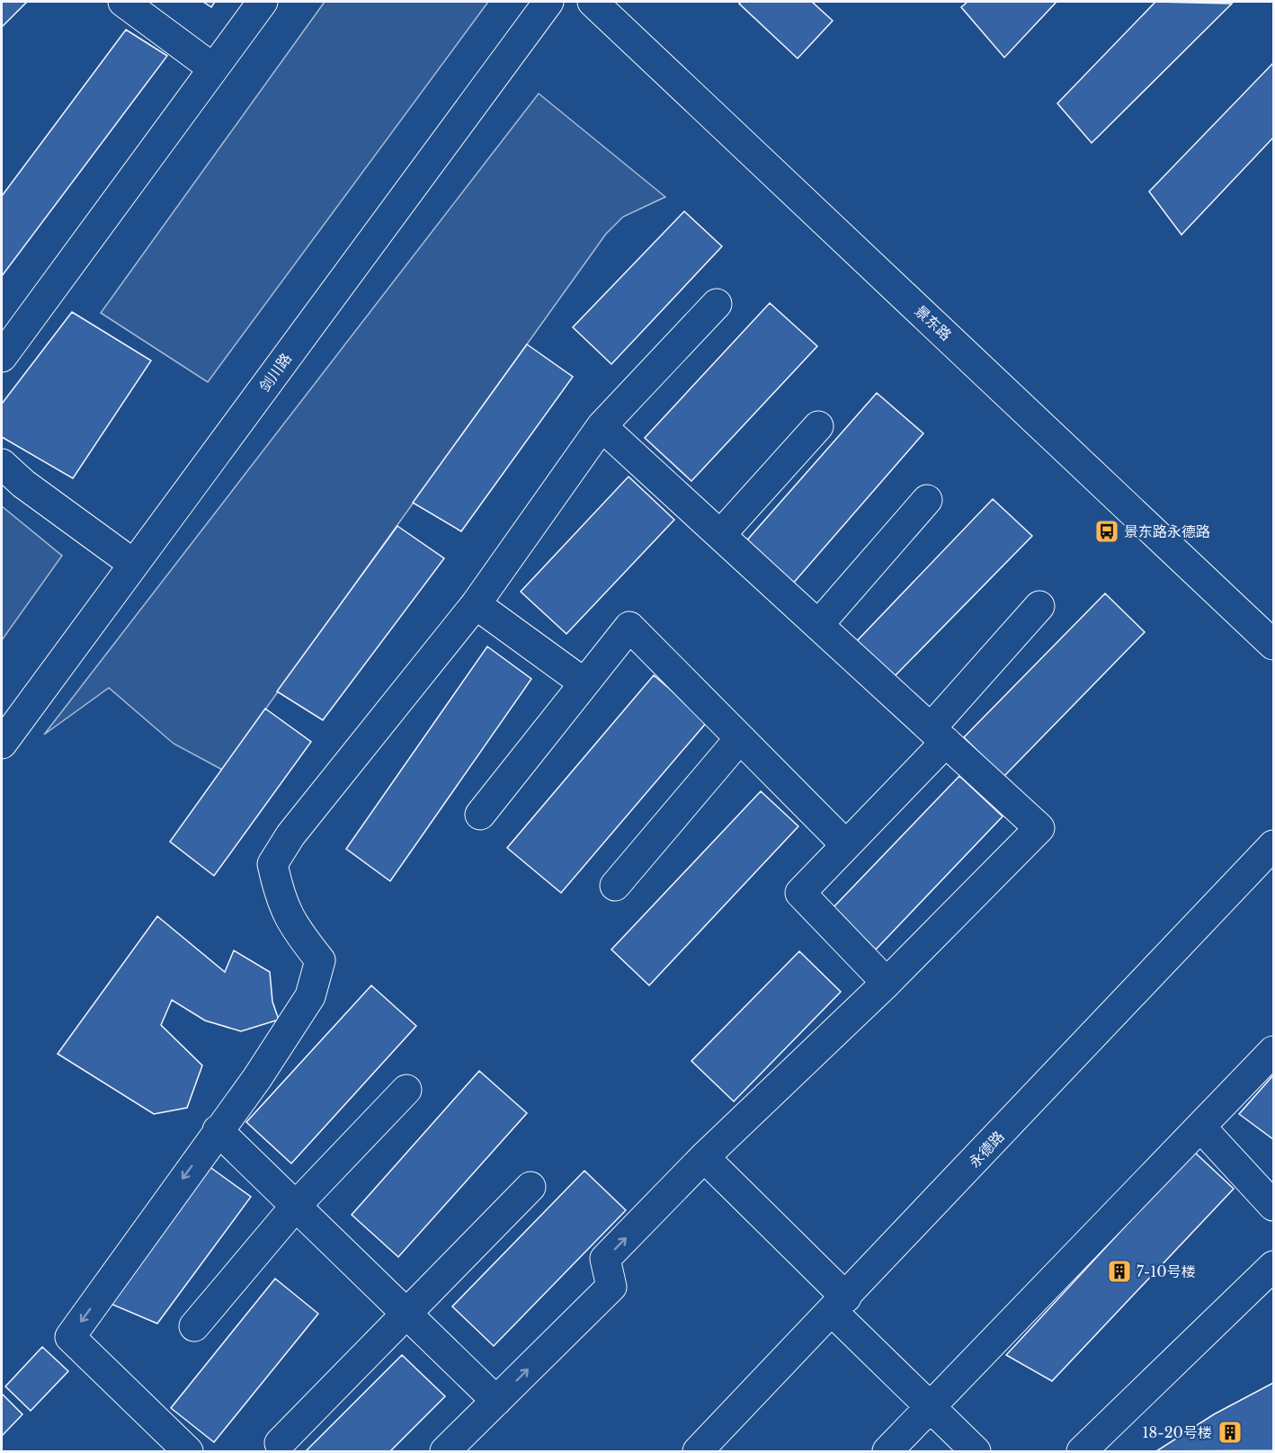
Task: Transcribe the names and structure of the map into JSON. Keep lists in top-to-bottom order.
{
  "streets": {
    "street": ["景东路", "剑川路", "永德路"]
  },
  "places": {
    "bus stop": ["景东路永德路"],
    "building": ["7-10号楼", "18-20号楼"]
  }
}
